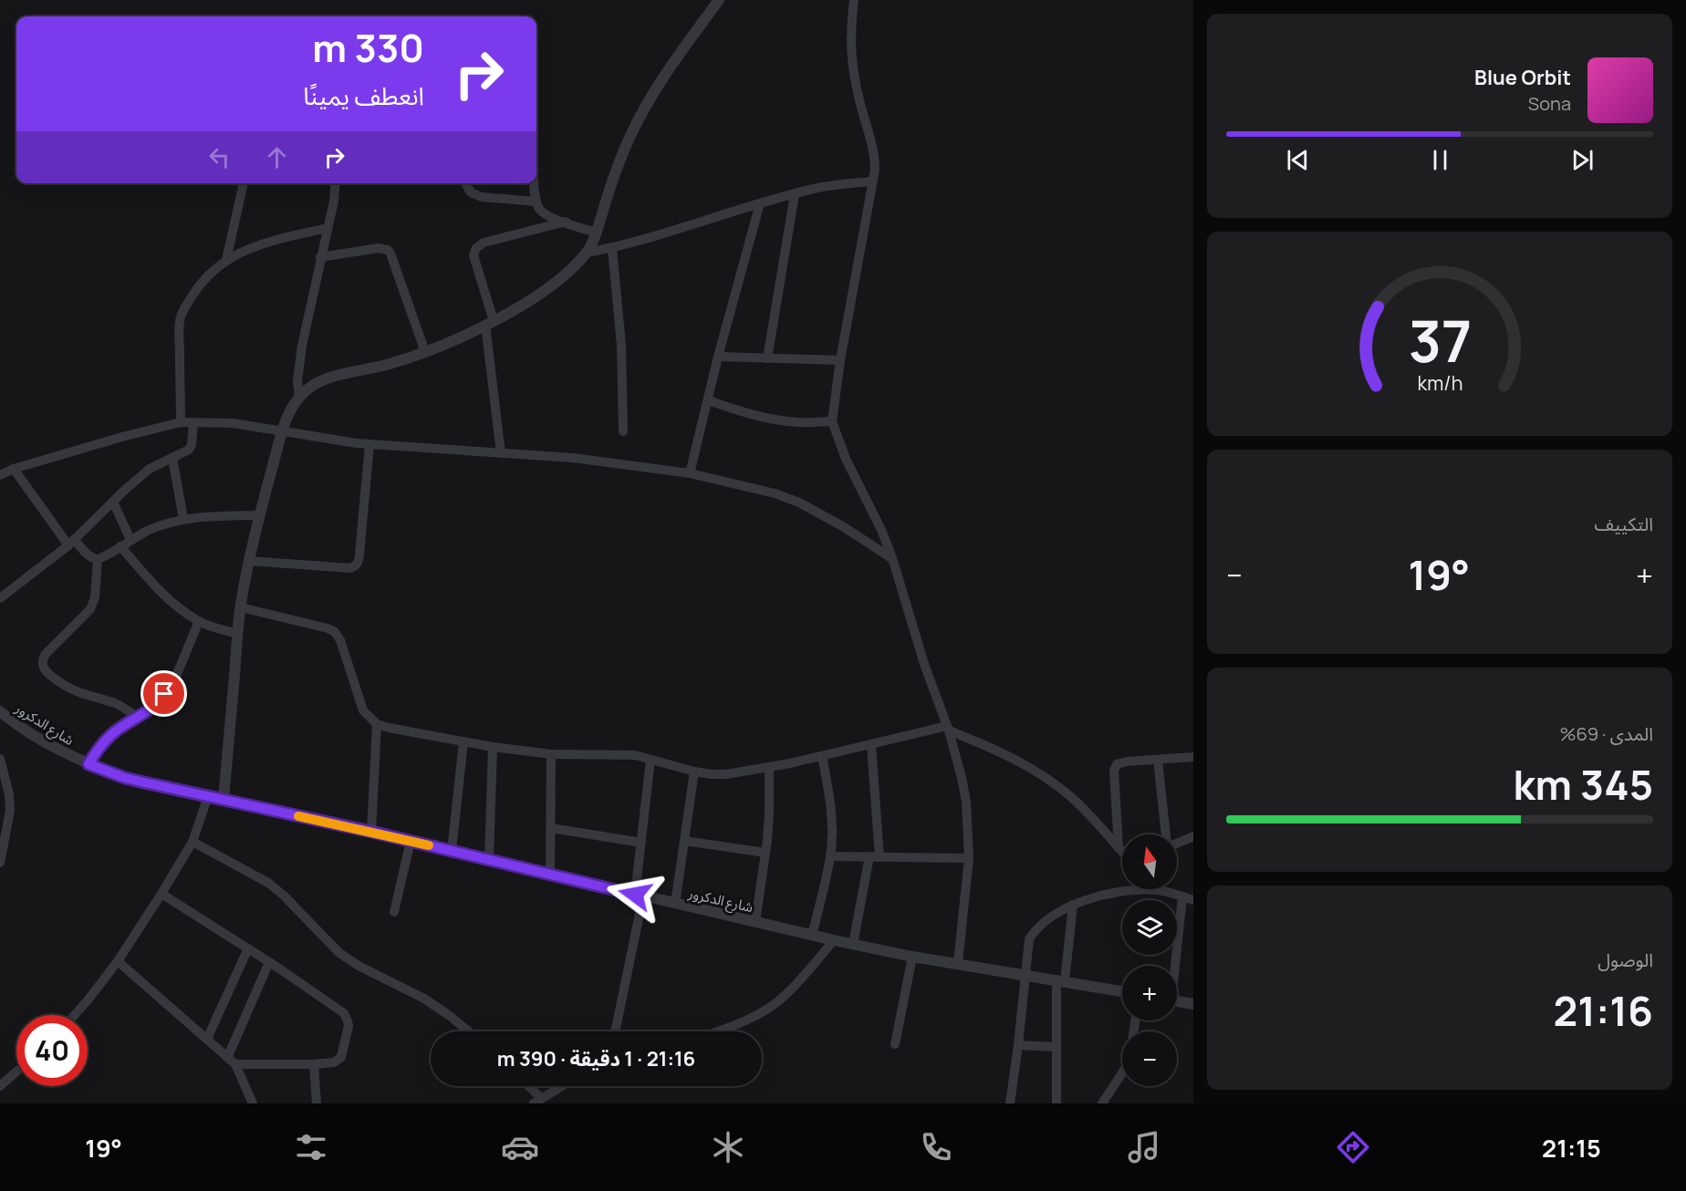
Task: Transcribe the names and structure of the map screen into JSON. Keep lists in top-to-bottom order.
{
  "streets": {
    "street": ["شارع الدكرور"]
  },
  "north": "top",
  "page": {
    "turn": ["330 m", "انعطف يمينًا"],
    "song": ["Blue Orbit", "Sona"],
    "tile": [
      "التكييف",
      ["المدى · 69%", "345 km"],
      ["الوصول", "21:16"]
    ],
    "heat": ["−", "19°", "+"],
    "map_buttons": ["+", "−"],
    "limit": "40",
    "trip": "21:16 · 1 دقيقة · 390 m",
    "tabs": ["21:15", "19°"],
    "gauge": ["37", "km/h"]
  }
}
